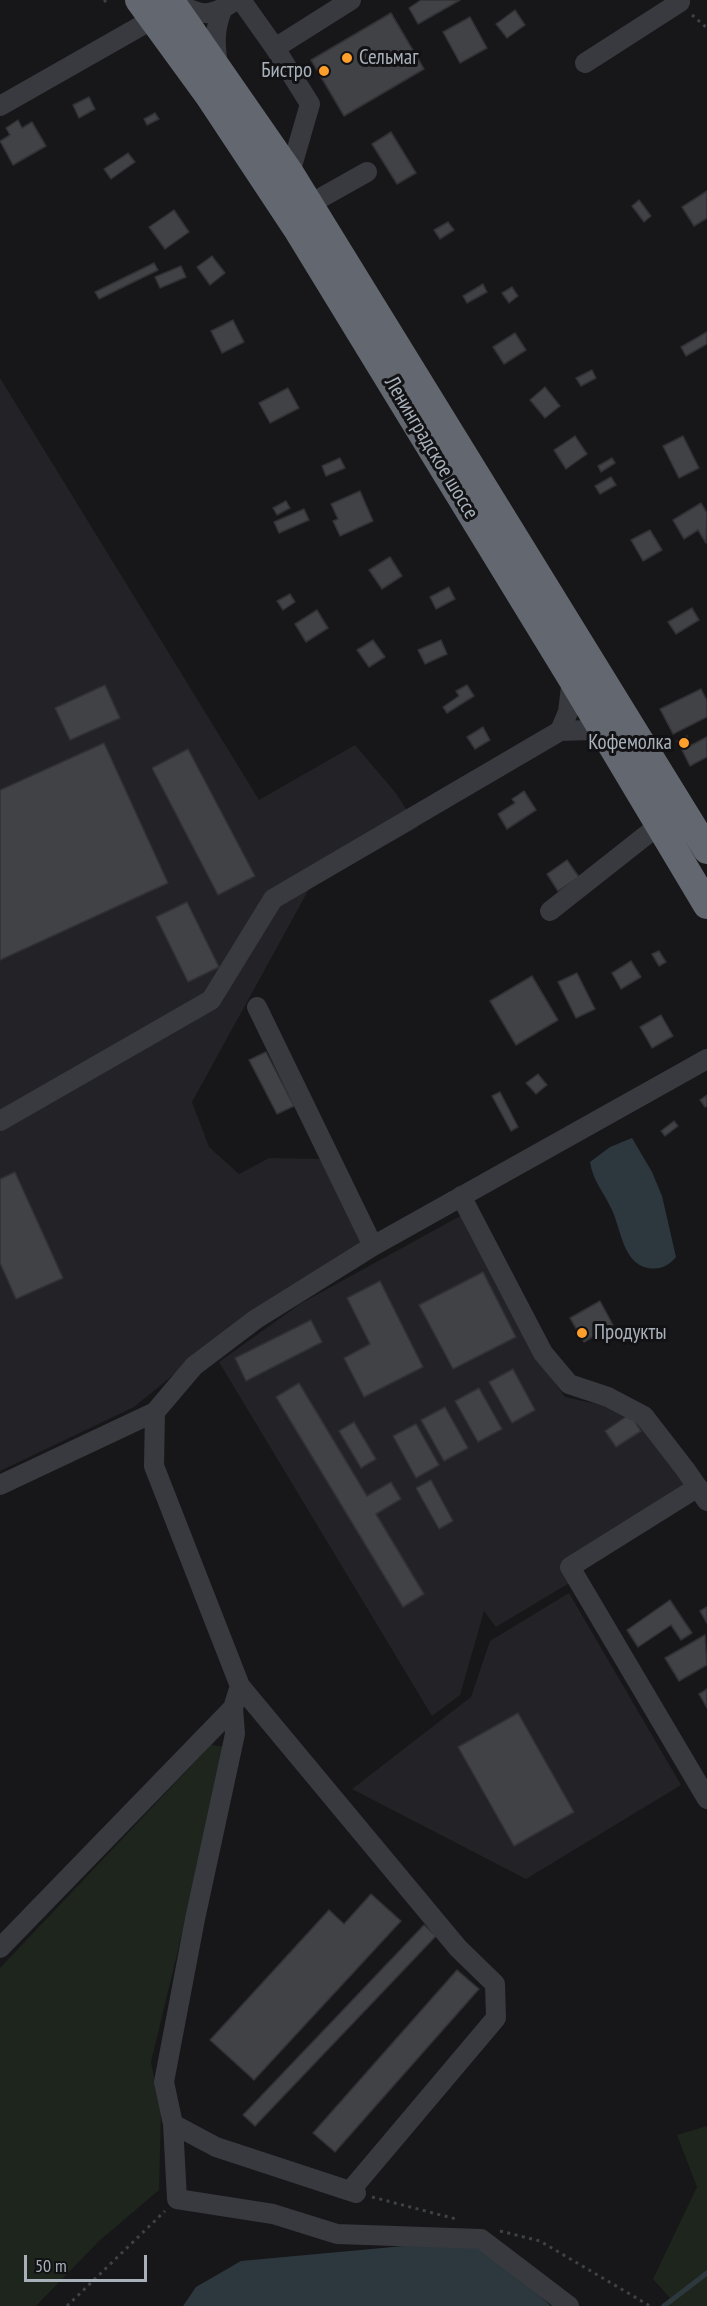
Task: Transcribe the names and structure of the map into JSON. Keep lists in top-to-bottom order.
{
  "streets": {
    "highway": ["Ленинградское шоссе"]
  },
  "places": [
    "Сельмаг",
    "Бистро",
    "Кофемолка",
    "Продукты"
  ],
  "scale_bar": "50 m"
}
